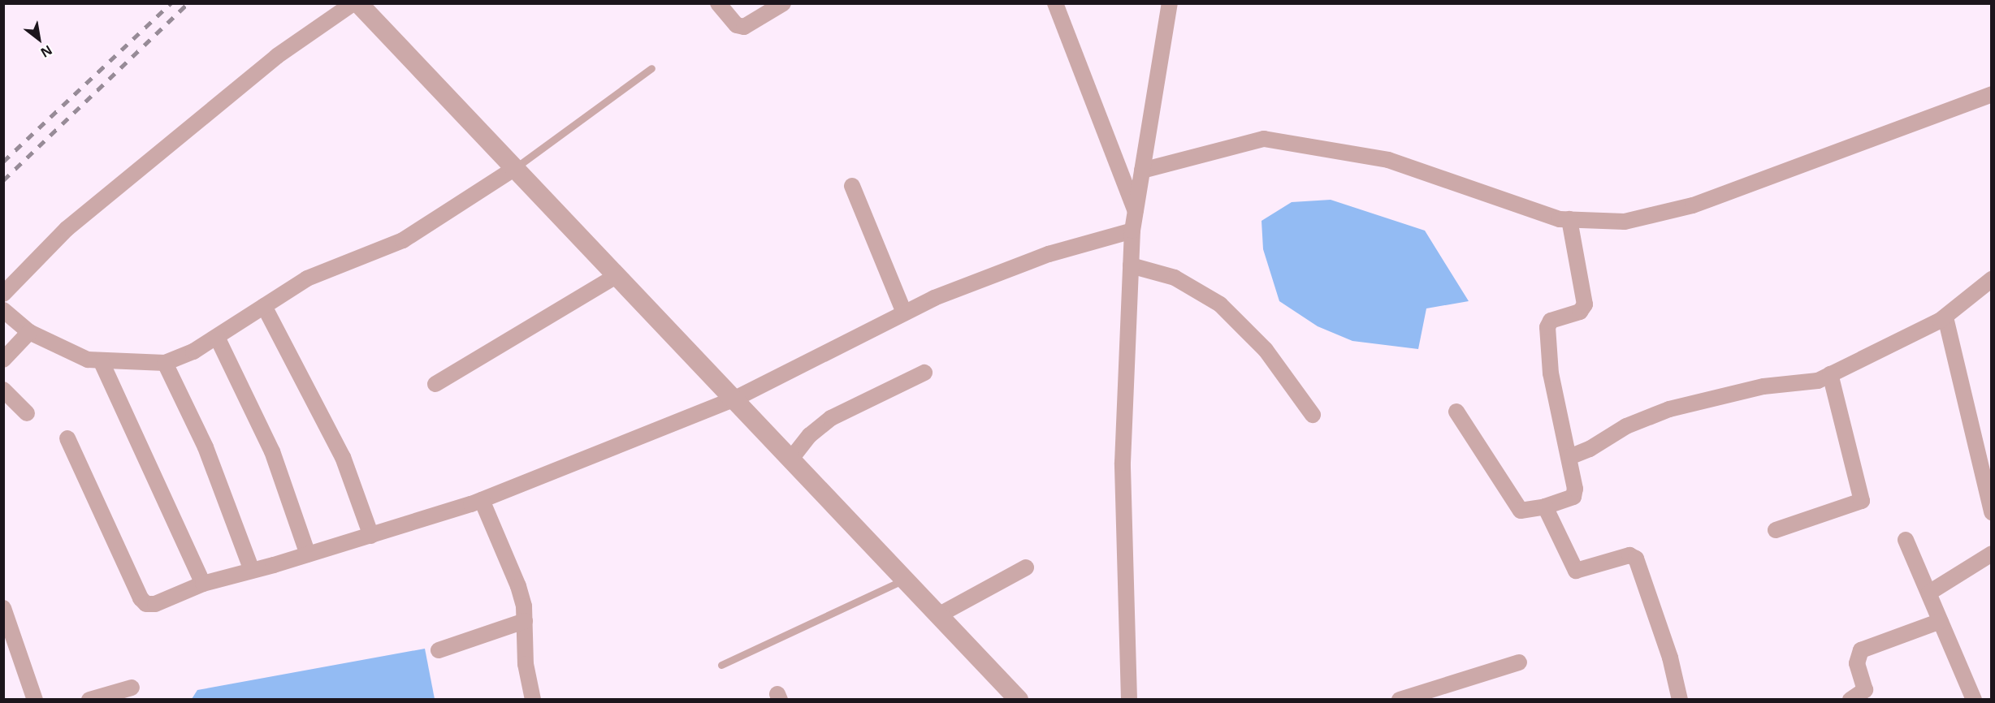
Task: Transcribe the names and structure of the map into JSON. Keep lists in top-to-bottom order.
{
  "north": "bottom right"
}
